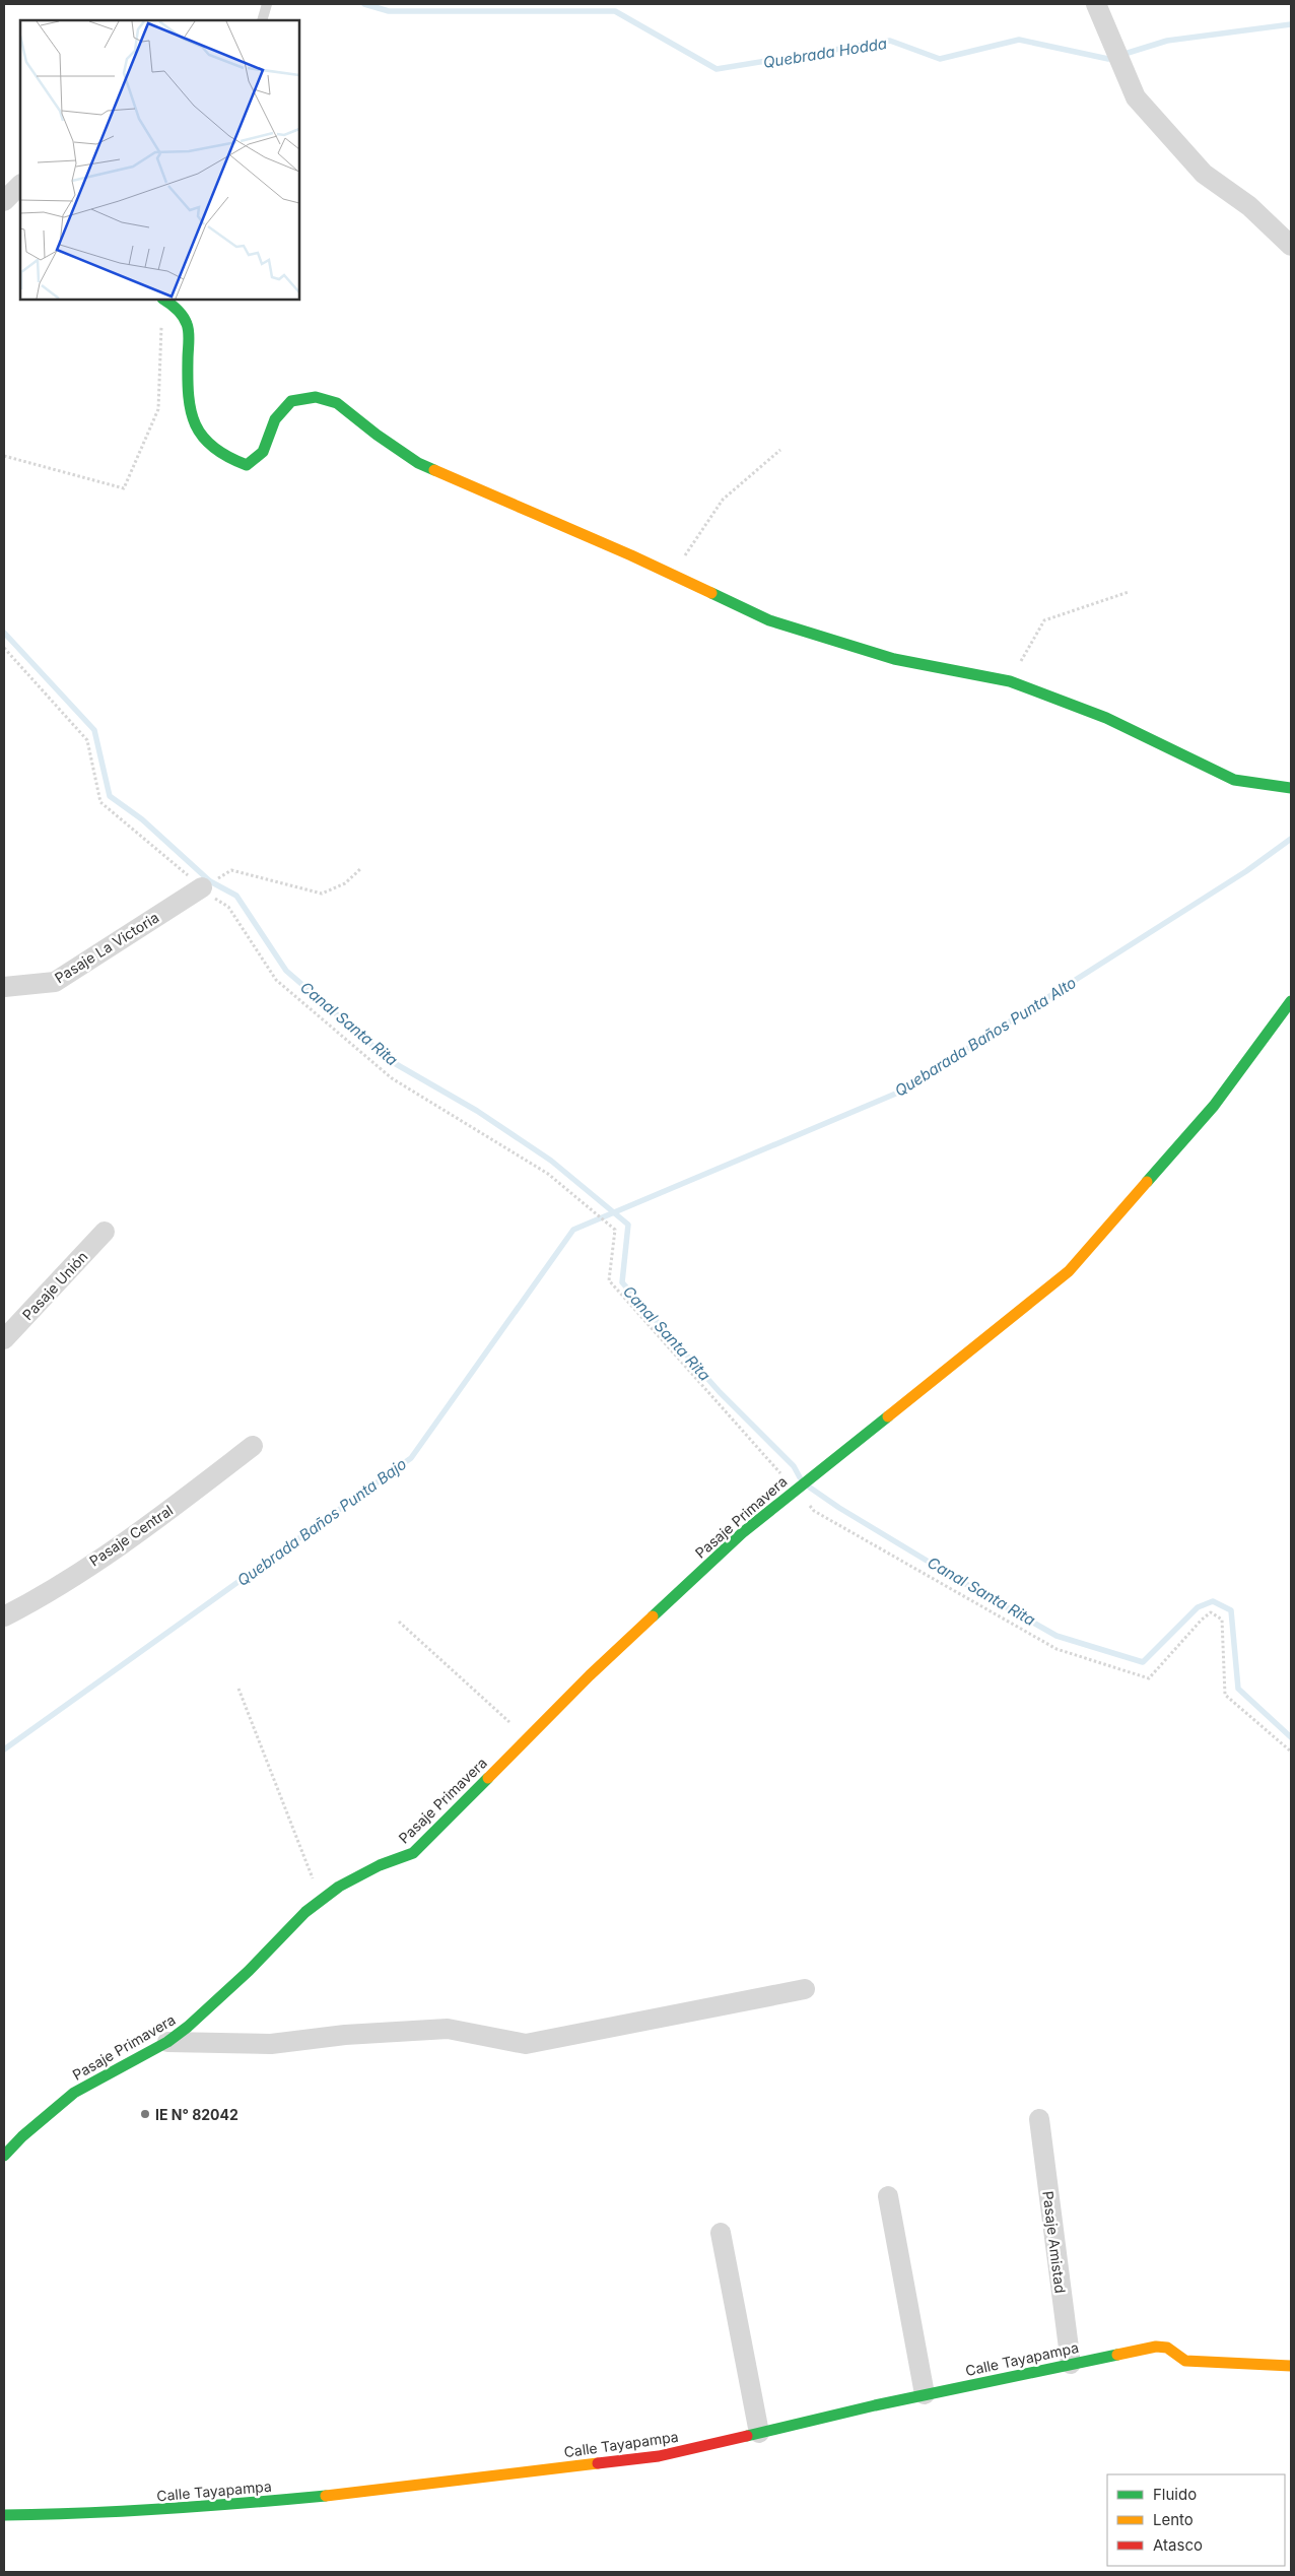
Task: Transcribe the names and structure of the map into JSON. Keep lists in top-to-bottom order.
{
  "streets": {
    "street": [
      "Pasaje La Victoria",
      "Pasaje Unión",
      "Pasaje Primavera",
      "Pasaje Central",
      "Pasaje Amistad",
      "Calle Tayapampa"
    ]
  },
  "crossings": [
    ["Pasaje Amistad", "Calle Tayapampa"]
  ],
  "water": [
    "Quebrada Hodda",
    "Canal Santa Rita",
    "Quebarada Baños Punta Alto",
    "Quebrada Baños Punta Bajo"
  ],
  "places": ["IE N° 82042"],
  "legend": ["Fluido", "Lento", "Atasco"]
}
